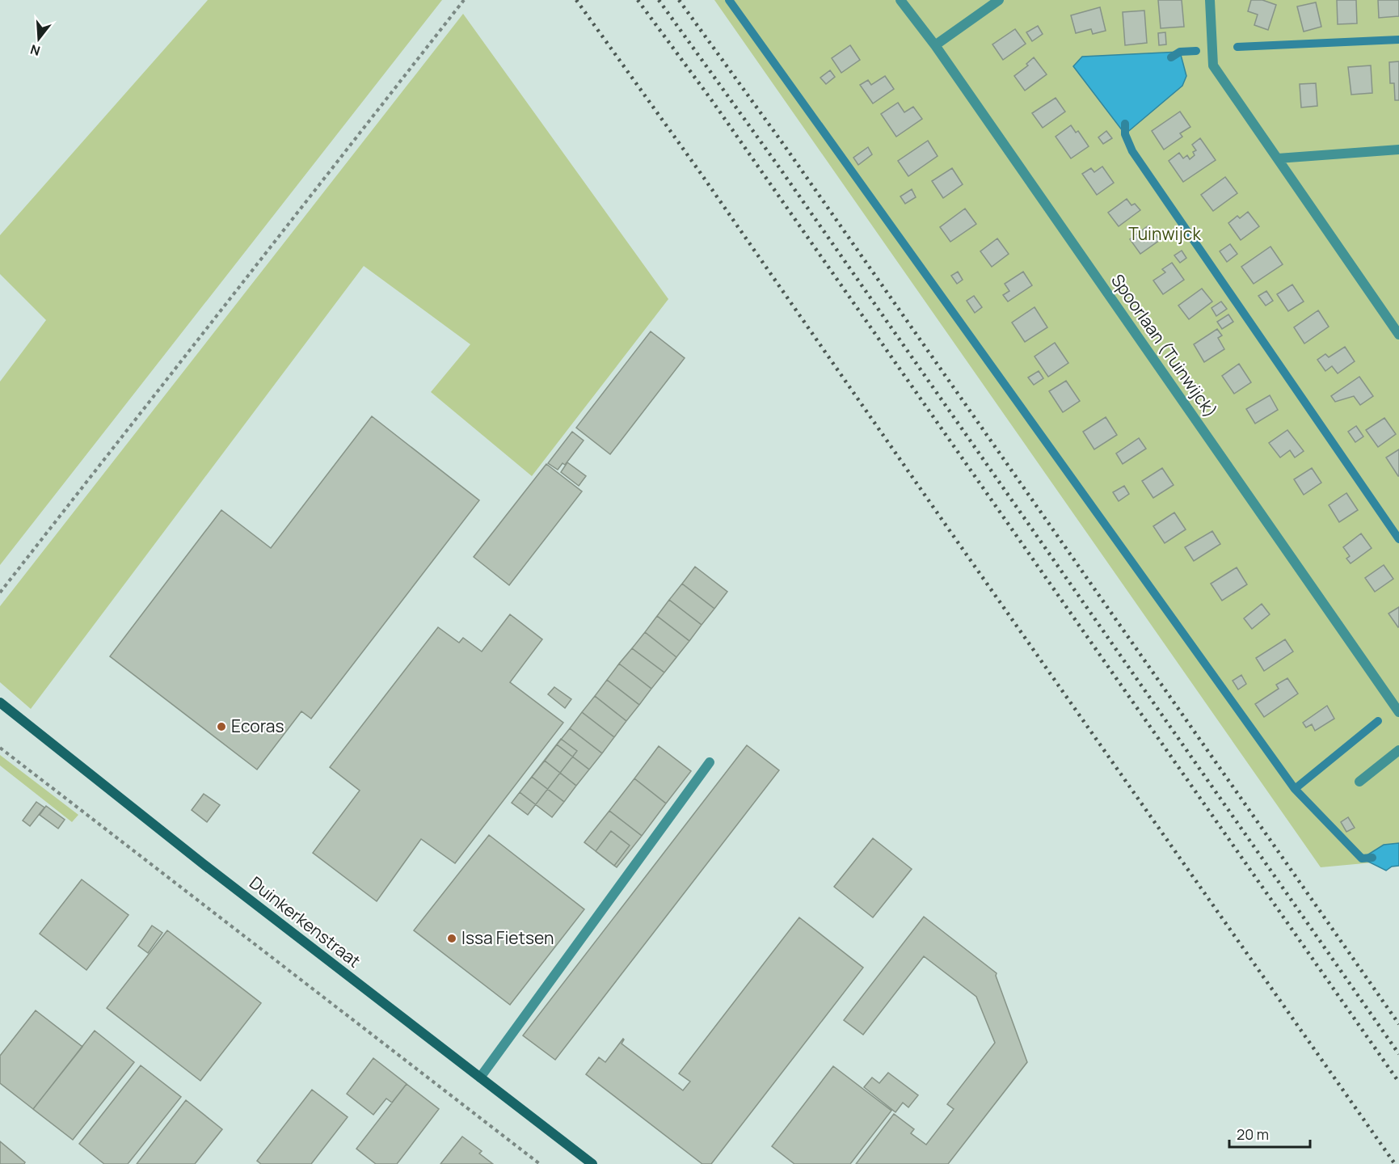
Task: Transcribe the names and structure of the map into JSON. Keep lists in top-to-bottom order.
{
  "streets": {
    "main road": ["Duinkerkenstraat"],
    "lane": ["Spoorlaan (Tuinwijck)"]
  },
  "parks": ["Tuinwijck"],
  "places": ["Ecoras", "Issa Fietsen"],
  "scale_bar": "20 m",
  "north": "bottom"
}
